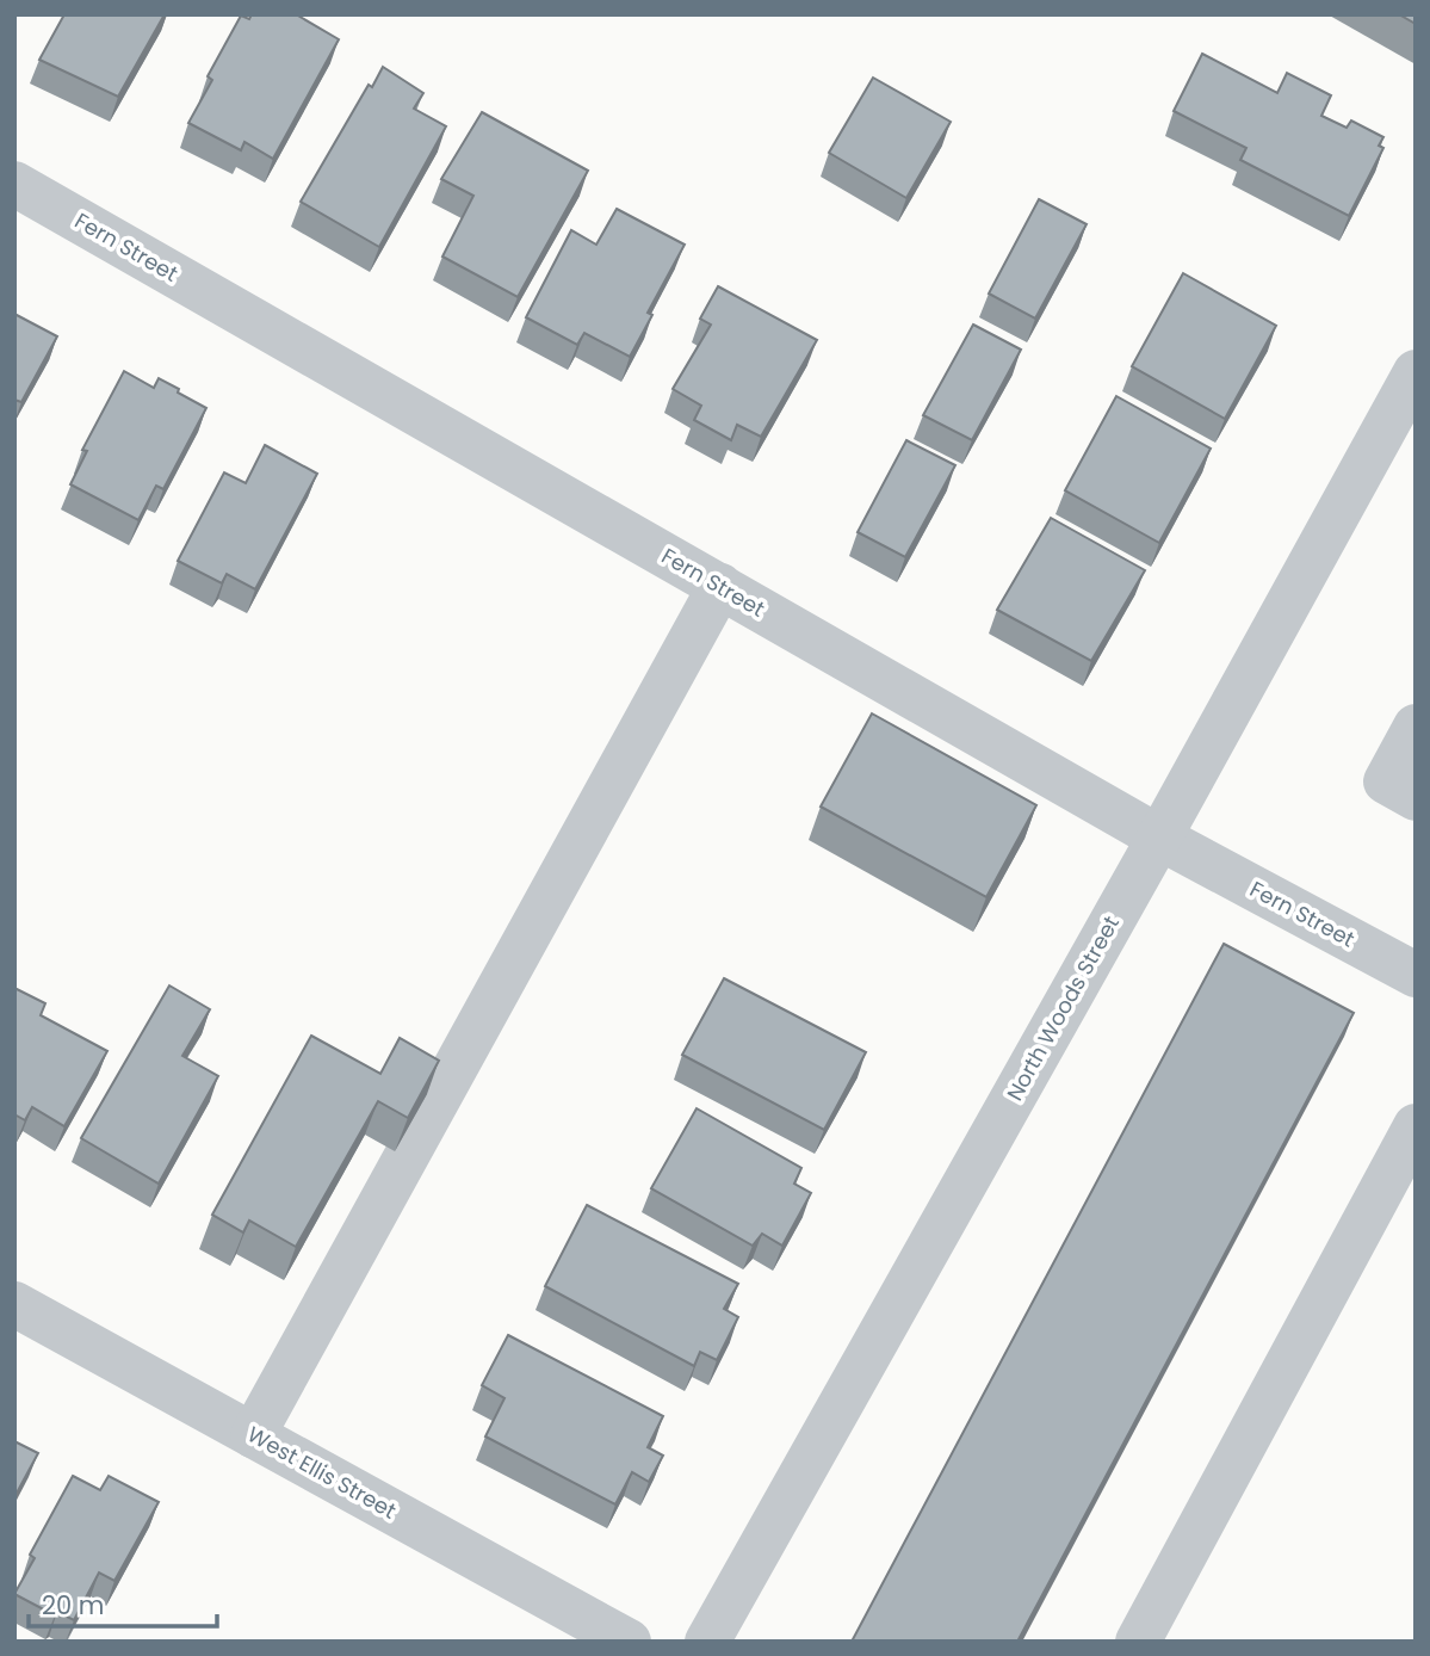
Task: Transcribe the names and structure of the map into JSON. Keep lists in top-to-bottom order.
{
  "streets": {
    "street": ["Fern Street", "North Woods Street", "West Ellis Street"]
  },
  "crossings": [
    ["Fern Street", "North Woods Street"]
  ],
  "scale_bar": "20 m"
}
